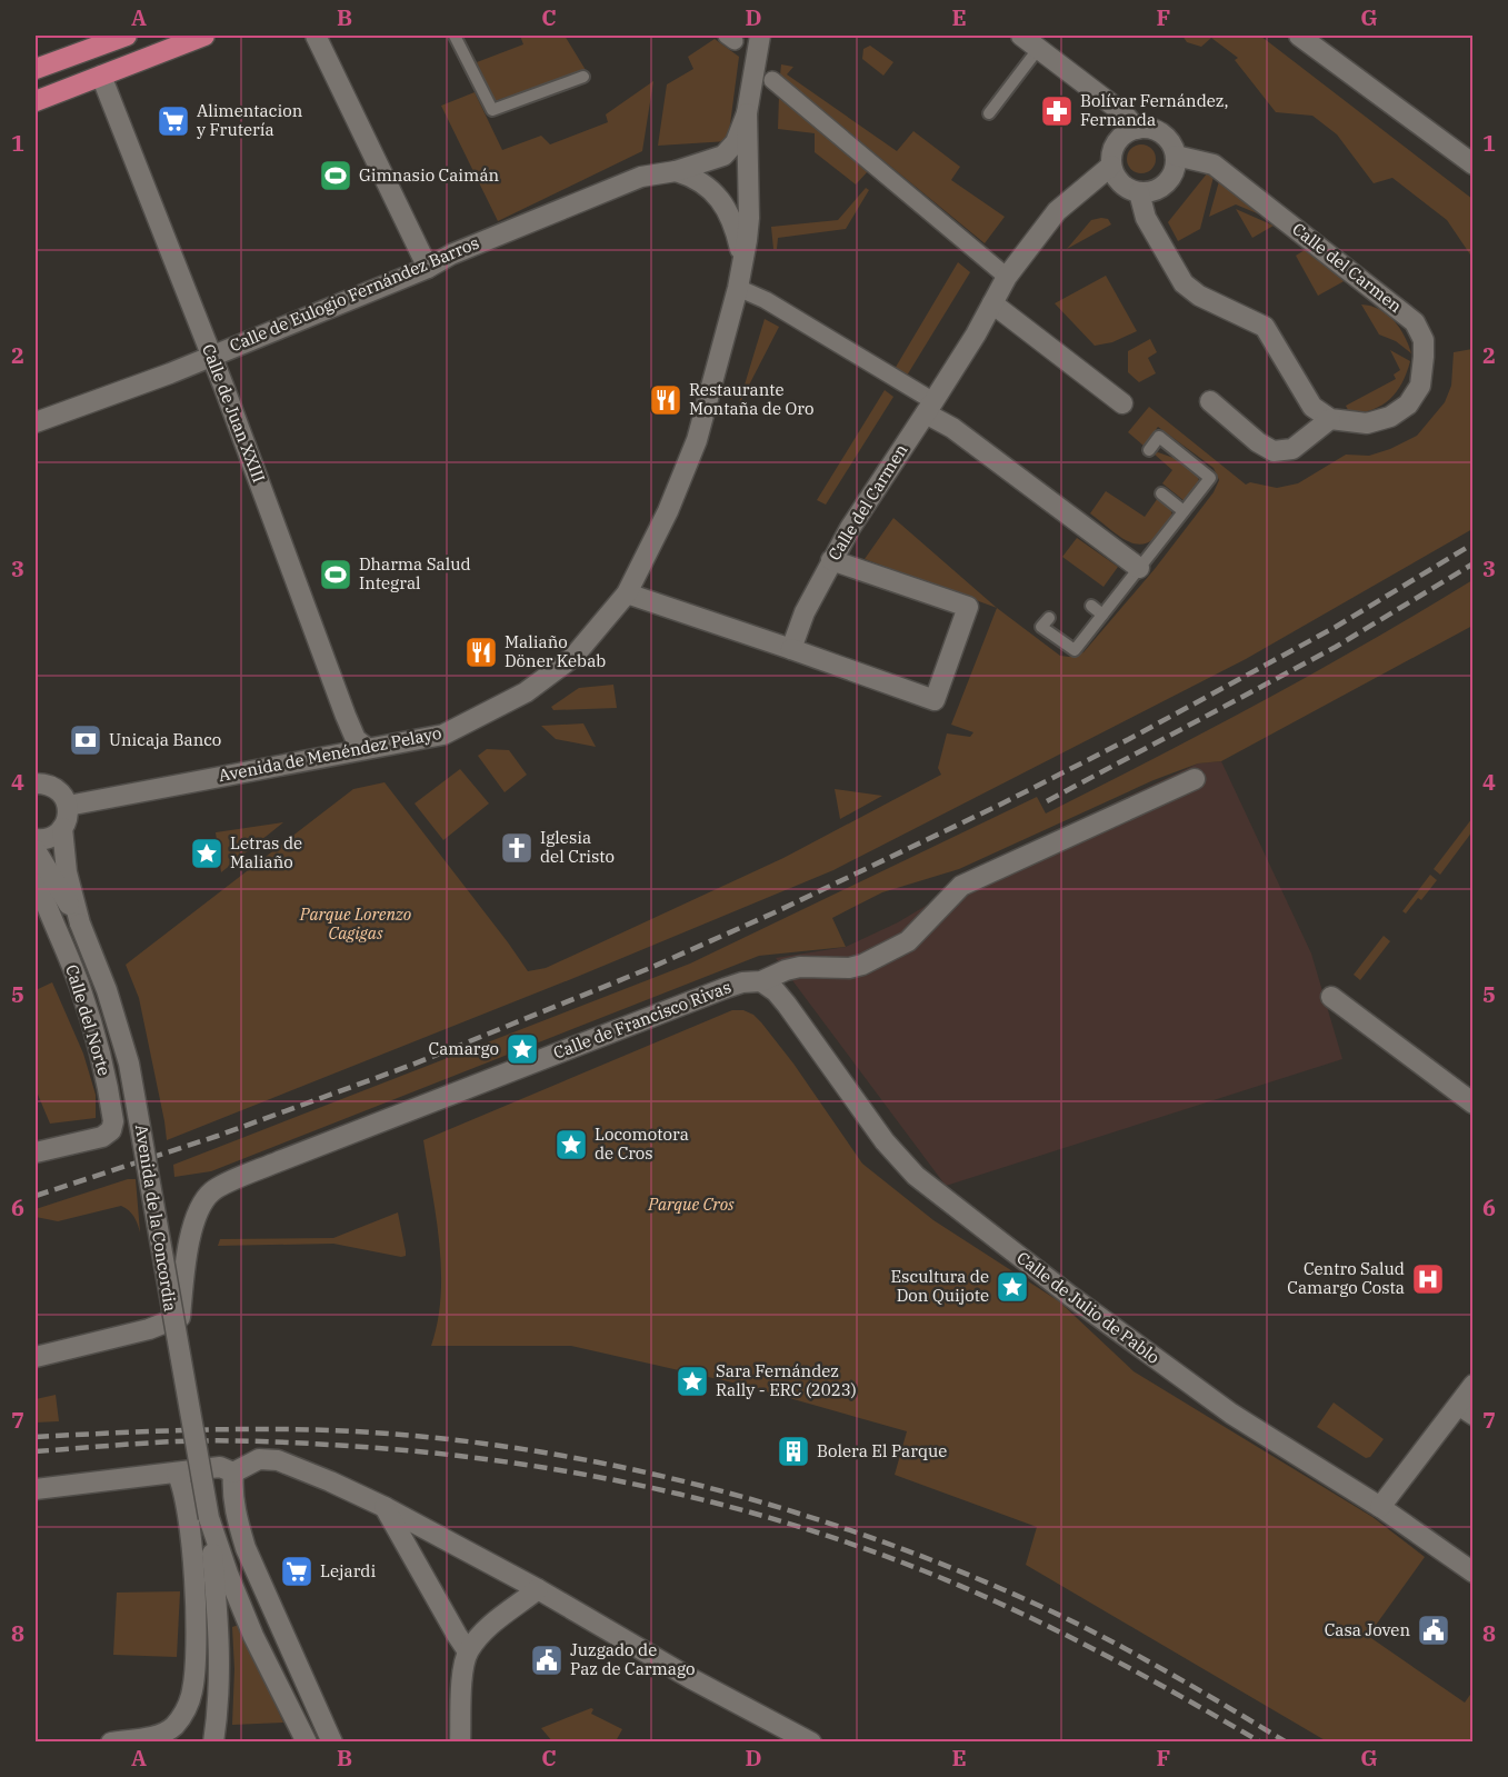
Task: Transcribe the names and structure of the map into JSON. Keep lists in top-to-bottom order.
{
  "streets": {
    "street": [
      "Calle del Carmen",
      "Calle de Eulogio Fernández Barros",
      "Calle de Juan XXIII",
      "Avenida de Menéndez Pelayo",
      "Calle del Norte",
      "Calle de Francisco Rivas",
      "Avenida de la Concordia",
      "Calle de Julio de Pablo"
    ]
  },
  "crossings": [
    ["Calle de Eulogio Fernández Barros", "Calle de Juan XXIII"],
    ["Calle de Eulogio Fernández Barros", "Avenida de Menéndez Pelayo"],
    ["Calle de Juan XXIII", "Avenida de Menéndez Pelayo"],
    ["Avenida de Menéndez Pelayo", "Avenida de la Concordia"],
    ["Calle de Francisco Rivas", "Calle de Julio de Pablo"]
  ],
  "parks": ["Parque Lorenzo Cagigas", "Parque Cros"],
  "places": {
    "pharmacy": ["Bolívar Fernández, Fernanda"],
    "supermarket": ["Alimentacion y Frutería", "Lejardi"],
    "sports": ["Gimnasio Caimán", "Dharma Salud Integral"],
    "restaurant": ["Restaurante Montaña de Oro", "Maliaño Döner Kebab"],
    "bank": ["Unicaja Banco"],
    "church": ["Iglesia del Cristo"],
    "place": [
      "Letras de Maliaño",
      "Camargo",
      "Locomotora de Cros",
      "Escultura de Don Quijote",
      "Sara Fernández Rally - ERC (2023)"
    ],
    "hospital": ["Centro Salud Camargo Costa"],
    "building": ["Bolera El Parque"],
    "public building": ["Casa Joven", "Juzgado de Paz de Carmago"]
  },
  "grid": {
    "columns": [
      "A",
      "B",
      "C",
      "D",
      "E",
      "F",
      "G"
    ],
    "rows": [
      "1",
      "2",
      "3",
      "4",
      "5",
      "6",
      "7",
      "8"
    ]
  }
}
